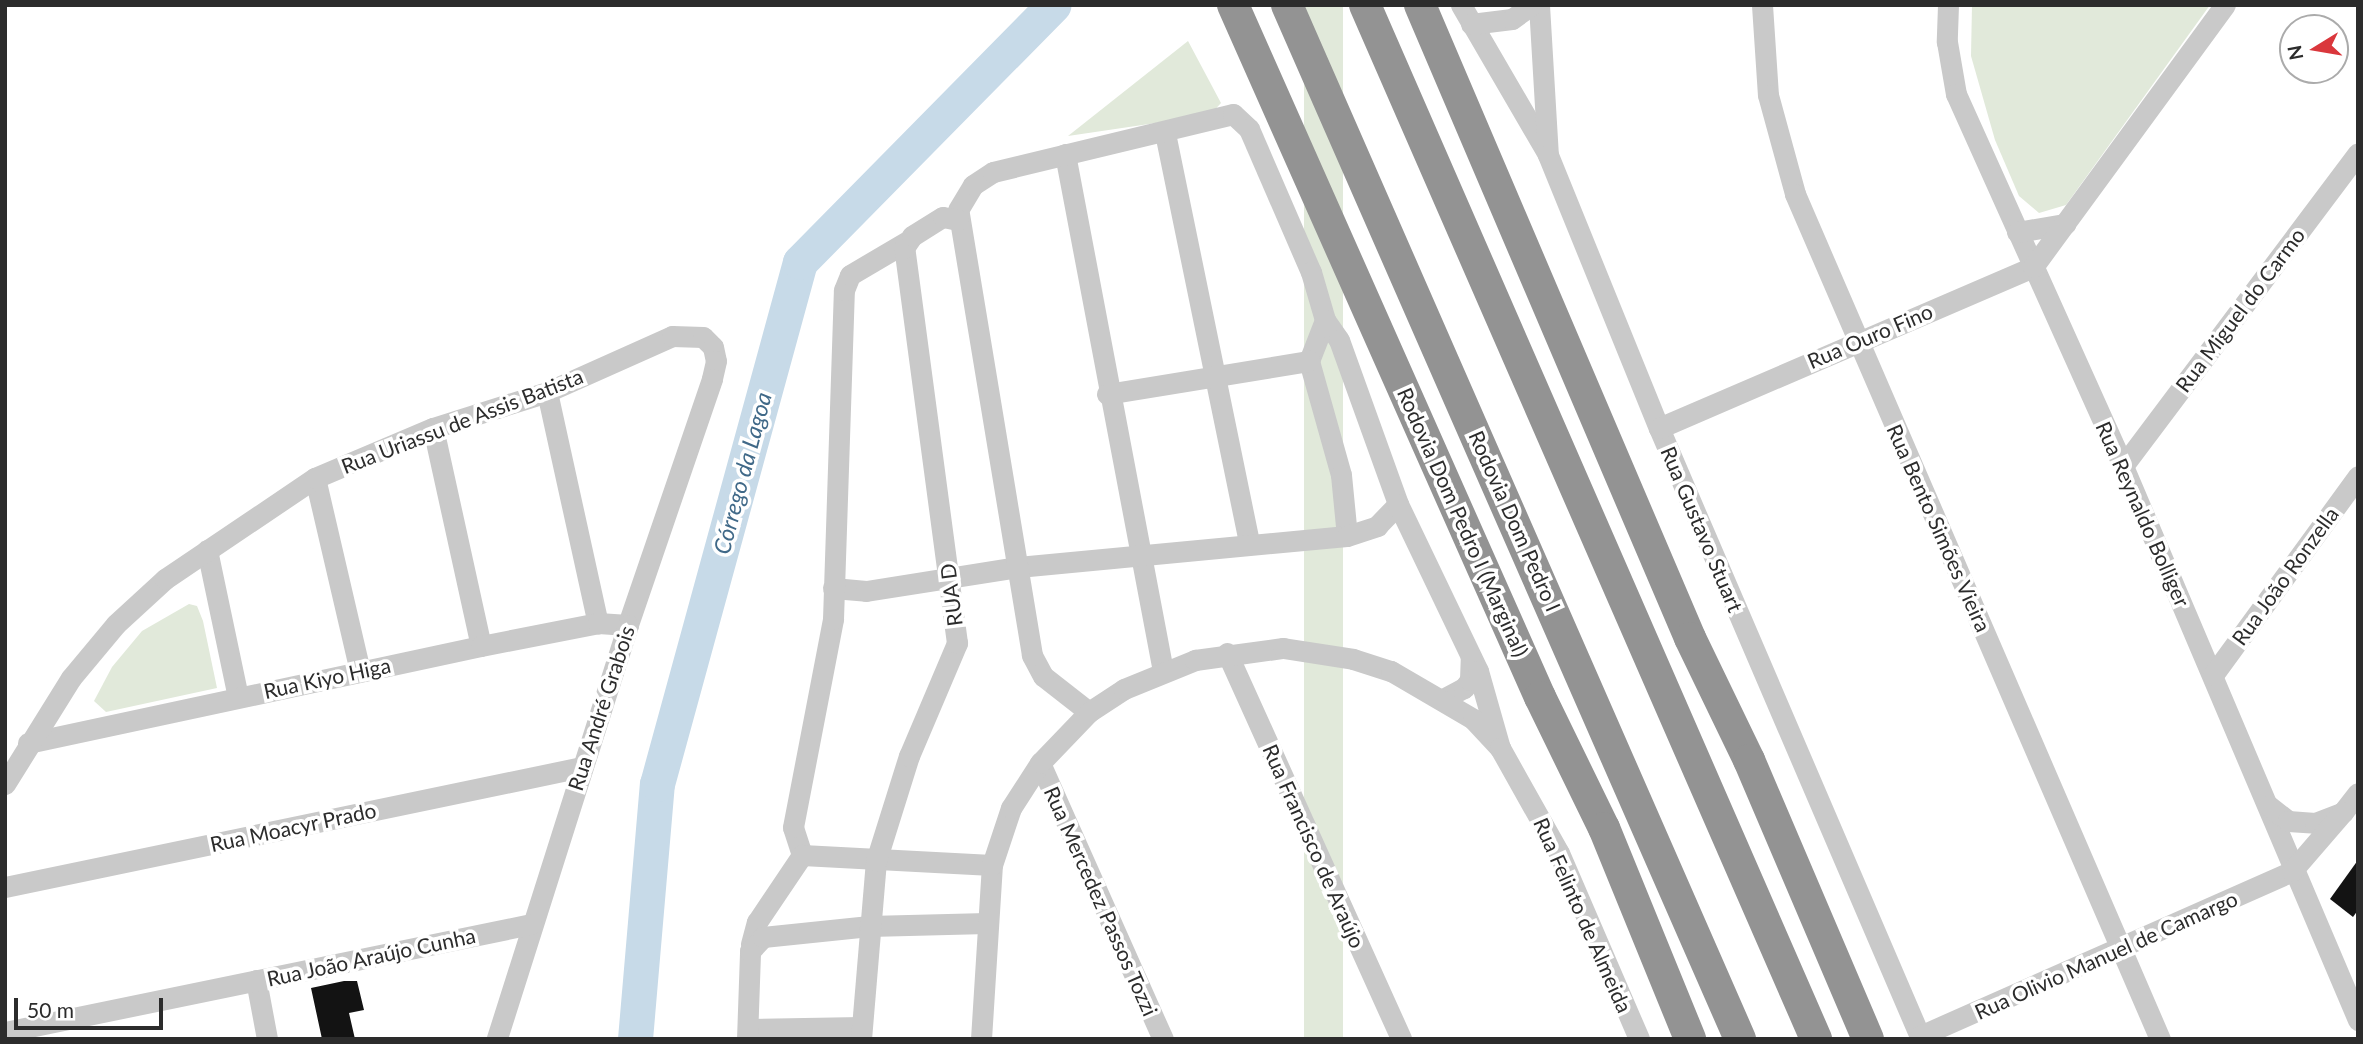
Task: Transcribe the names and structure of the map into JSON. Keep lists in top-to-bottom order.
{
  "streets": {
    "highway": ["Rodovia Dom Pedro I", "Rodovia Dom Pedro I (Marginal)"],
    "street": [
      "Rua Miguel do Carmo",
      "Rua Ouro Fino",
      "Rua Uriassu de Assis Batista",
      "Rua Reynaldo Bolliger",
      "Rua Bento Simões Vieira",
      "Rua Gustavo Stuart",
      "Rua João Ronzella",
      "RUA D",
      "Rua Kiyo Higa",
      "Rua André Grabois",
      "Rua Moacyr Prado",
      "Rua Francisco de Araújo",
      "Rua Mercedez Passos Tozzi",
      "Rua Felinto de Almeida",
      "Rua Olivio Manuel de Camargo",
      "Rua João Araújo Cunha"
    ]
  },
  "crossings": [
    ["Rua Miguel do Carmo", "Rua Reynaldo Bolliger"],
    ["Rua Ouro Fino", "Rua Reynaldo Bolliger"],
    ["Rua Ouro Fino", "Rua Bento Simões Vieira"],
    ["Rua Ouro Fino", "Rua Gustavo Stuart"],
    ["Rua Uriassu de Assis Batista", "Rua Kiyo Higa"],
    ["Rua Uriassu de Assis Batista", "Rua André Grabois"],
    ["Rua Reynaldo Bolliger", "Rua João Ronzella"],
    ["Rua Reynaldo Bolliger", "Rua Olivio Manuel de Camargo"],
    ["Rua Bento Simões Vieira", "Rua Olivio Manuel de Camargo"],
    ["Rua Gustavo Stuart", "Rua Olivio Manuel de Camargo"],
    ["Rua Kiyo Higa", "Rua André Grabois"],
    ["Rua André Grabois", "Rua Moacyr Prado"],
    ["Rua André Grabois", "Rua João Araújo Cunha"],
    ["Rua Francisco de Araújo", "Rua Felinto de Almeida"],
    ["Rua Mercedez Passos Tozzi", "Rua Felinto de Almeida"]
  ],
  "water": ["Córrego da Lagoa"],
  "scale_bar": "50 m",
  "north": "left"
}
